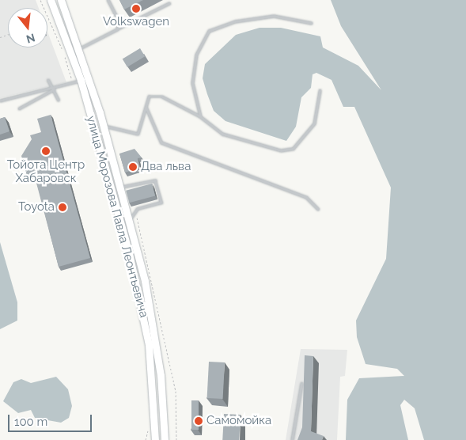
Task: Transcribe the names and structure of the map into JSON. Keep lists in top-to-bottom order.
{
  "streets": {
    "main road": ["улица Морозова Павла Леонтьевича"]
  },
  "places": [
    "Volkswagen",
    "Тойота Центр Хабаровск",
    "Два льва",
    "Toyota",
    "Самомойка"
  ],
  "scale_bar": "100 m",
  "north": "bottom"
}
